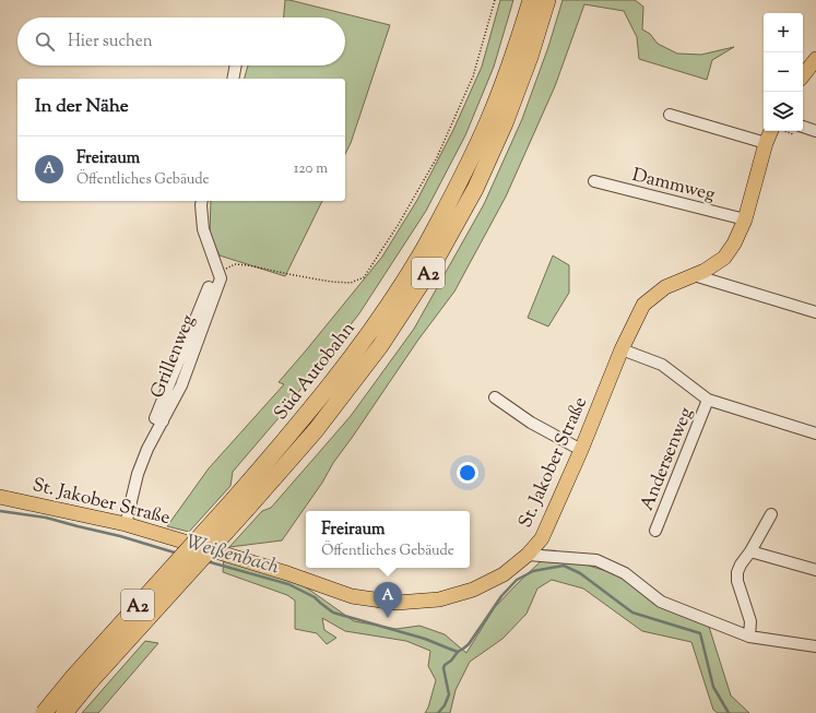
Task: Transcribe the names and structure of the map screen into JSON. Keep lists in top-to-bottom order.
{
  "streets": {
    "highway": ["A2", "Süd Autobahn"],
    "main road": ["St. Jakober Straße"],
    "street": ["Dammweg", "Grillenweg", "Andersenweg"]
  },
  "crossings": [
    ["Dammweg", "St. Jakober Straße"],
    ["Grillenweg", "St. Jakober Straße"]
  ],
  "water": ["Weißenbach"],
  "page": {
    "map_buttons": ["+", "−"],
    "search": "Hier suchen",
    "heading": "In der Nähe",
    "list": [
      {
        "mark": "A",
        "name": "Freiraum",
        "note": "Öffentliches Gebäude",
        "value": "120 m"
      }
    ],
    "popup": ["Freiraum", "Öffentliches Gebäude"],
    "pins": "A"
  }
}
